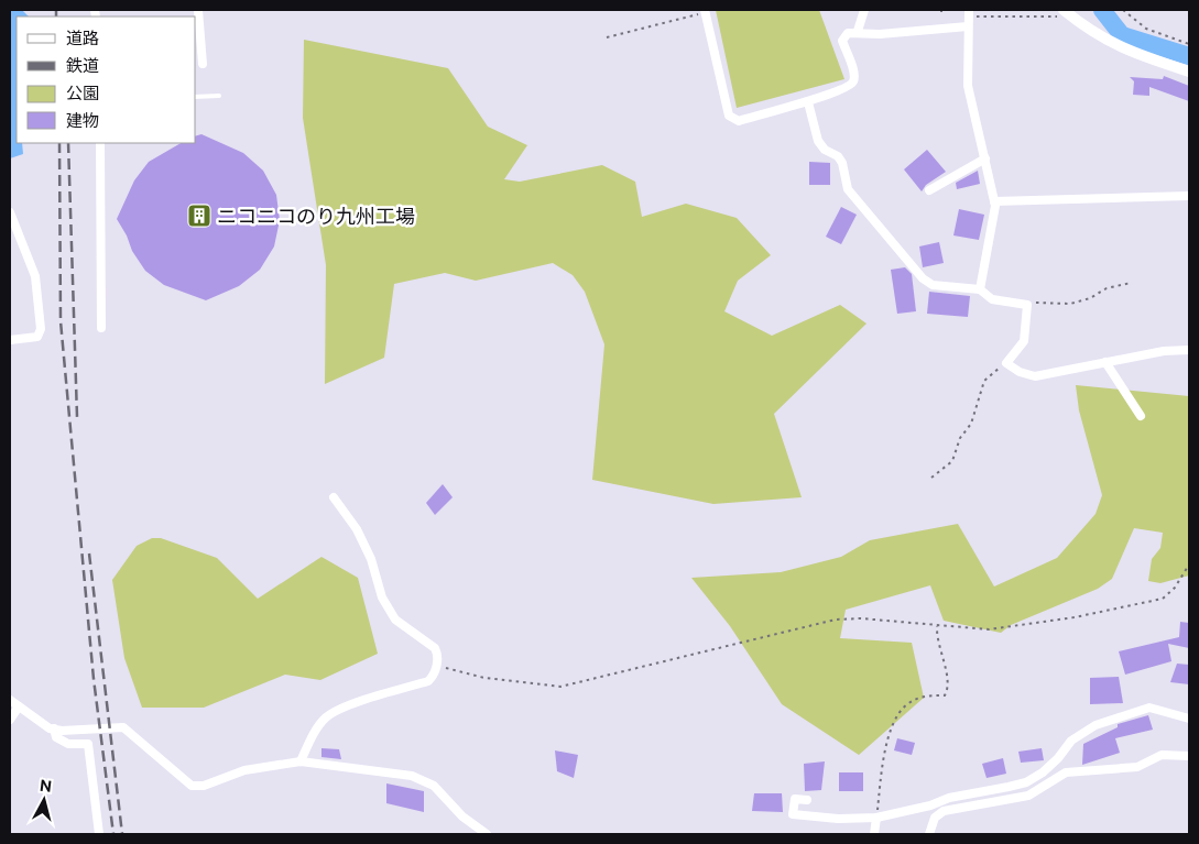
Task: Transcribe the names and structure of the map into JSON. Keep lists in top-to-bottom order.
{
  "places": {
    "building": ["ニコニコのり九州工場"]
  },
  "legend": [
    "道路",
    "鉄道",
    "公園",
    "建物"
  ],
  "north": "top"
}
